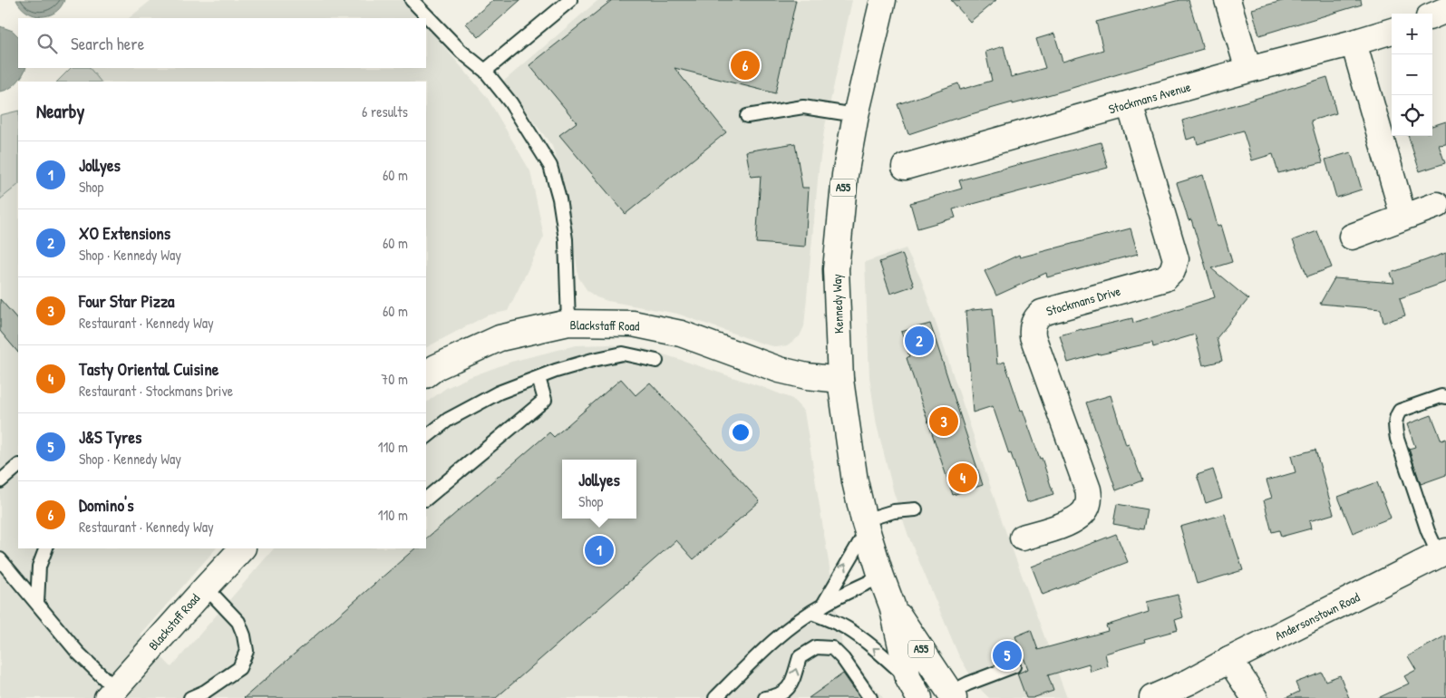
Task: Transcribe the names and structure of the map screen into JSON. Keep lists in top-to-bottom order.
{
  "streets": {
    "main road": [
      "Stockmans Avenue",
      "A55",
      "Stockmans Drive",
      "Kennedy Way",
      "Blackstaff Road",
      "Andersonstown Road"
    ]
  },
  "crossings": [
    ["Stockmans Avenue", "Stockmans Drive"],
    ["Kennedy Way", "Blackstaff Road"]
  ],
  "page": {
    "map_buttons": ["+", "−"],
    "search": "Search here",
    "pins": [
      "6",
      "2",
      "3",
      "4",
      "1",
      "5"
    ],
    "heading": ["Nearby", "6 results"],
    "list": [
      {
        "mark": "1",
        "name": "Jollyes",
        "note": "Shop",
        "value": "60 m"
      },
      {
        "mark": "2",
        "name": "XO Extensions",
        "note": "Shop · Kennedy Way",
        "value": "60 m"
      },
      {
        "mark": "3",
        "name": "Four Star Pizza",
        "note": "Restaurant · Kennedy Way",
        "value": "60 m"
      },
      {
        "mark": "4",
        "name": "Tasty Oriental Cuisine",
        "note": "Restaurant · Stockmans Drive",
        "value": "70 m"
      },
      {
        "mark": "5",
        "name": "J&S Tyres",
        "note": "Shop · Kennedy Way",
        "value": "110 m"
      },
      {
        "mark": "6",
        "name": "Domino's",
        "note": "Restaurant · Kennedy Way",
        "value": "110 m"
      }
    ],
    "popup": ["Jollyes", "Shop"]
  }
}
